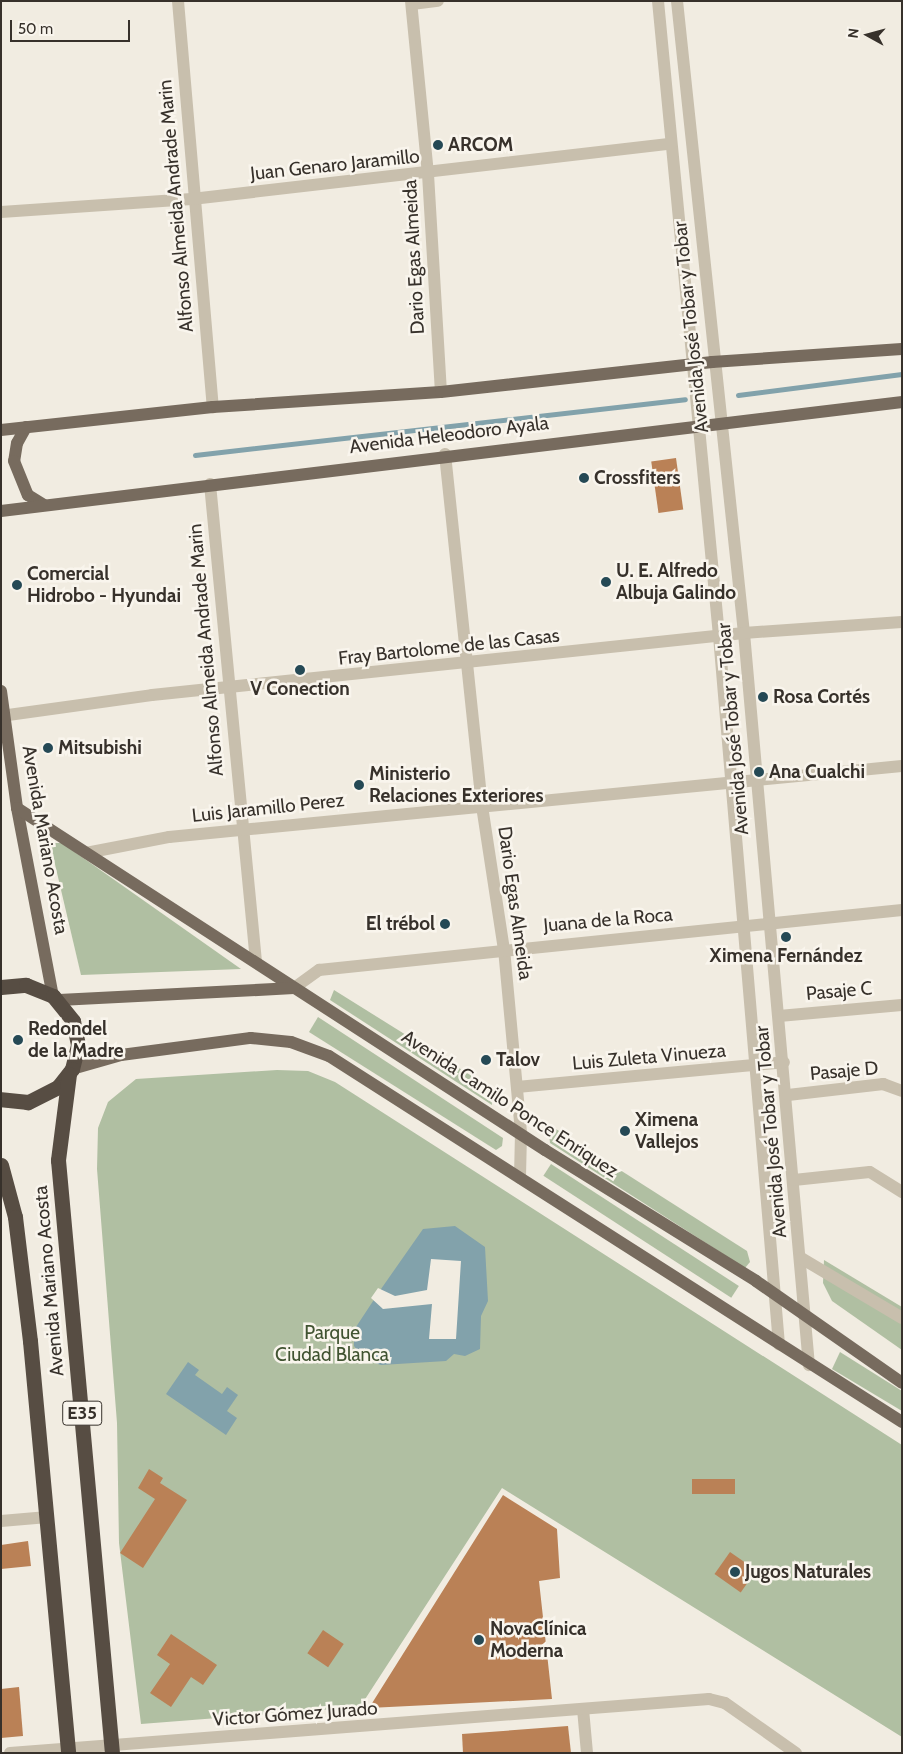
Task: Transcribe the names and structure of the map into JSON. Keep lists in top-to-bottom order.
{
  "streets": {
    "highway": ["Avenida Mariano Acosta", "E35"],
    "main road": ["Avenida Heleodoro Ayala", "Avenida Camilo Ponce Enriquez"],
    "street": [
      "Juan Genaro Jaramillo",
      "Alfonso Almeida Andrade Marin",
      "Dario Egas Almeida",
      "Avenida José Tobar y Tobar",
      "Fray Bartolome de las Casas",
      "Luis Jaramillo Perez",
      "Juana de la Roca",
      "Pasaje C",
      "Luis Zuleta Vinueza",
      "Pasaje D",
      "Victor Gómez Jurado"
    ]
  },
  "crossings": [
    ["Juan Genaro Jaramillo", "Alfonso Almeida Andrade Marin"],
    ["Juan Genaro Jaramillo", "Dario Egas Almeida"],
    ["Juan Genaro Jaramillo", "Avenida José Tobar y Tobar"],
    ["Alfonso Almeida Andrade Marin", "Avenida Heleodoro Ayala"],
    ["Alfonso Almeida Andrade Marin", "Fray Bartolome de las Casas"],
    ["Alfonso Almeida Andrade Marin", "Luis Jaramillo Perez"],
    ["Alfonso Almeida Andrade Marin", "Avenida Camilo Ponce Enriquez"],
    ["Dario Egas Almeida", "Avenida Heleodoro Ayala"],
    ["Dario Egas Almeida", "Fray Bartolome de las Casas"],
    ["Dario Egas Almeida", "Luis Jaramillo Perez"],
    ["Dario Egas Almeida", "Juana de la Roca"],
    ["Dario Egas Almeida", "Luis Zuleta Vinueza"],
    ["Dario Egas Almeida", "Avenida Camilo Ponce Enriquez"],
    ["Avenida José Tobar y Tobar", "Avenida Heleodoro Ayala"],
    ["Avenida José Tobar y Tobar", "Fray Bartolome de las Casas"],
    ["Avenida José Tobar y Tobar", "Luis Jaramillo Perez"],
    ["Avenida José Tobar y Tobar", "Juana de la Roca"],
    ["Avenida José Tobar y Tobar", "Pasaje C"],
    ["Avenida José Tobar y Tobar", "Luis Zuleta Vinueza"],
    ["Avenida José Tobar y Tobar", "Pasaje D"],
    ["Avenida José Tobar y Tobar", "Avenida Camilo Ponce Enriquez"],
    ["Fray Bartolome de las Casas", "Avenida Mariano Acosta"],
    ["Luis Jaramillo Perez", "Avenida Camilo Ponce Enriquez"],
    ["Avenida Mariano Acosta", "Avenida Camilo Ponce Enriquez"],
    ["Avenida Mariano Acosta", "E35"],
    ["Avenida Mariano Acosta", "Victor Gómez Jurado"],
    ["Juana de la Roca", "Avenida Camilo Ponce Enriquez"]
  ],
  "parks": ["Parque Ciudad Blanca"],
  "places": [
    "ARCOM",
    "Crossfiters",
    "U. E. Alfredo Albuja Galindo",
    "Comercial Hidrobo - Hyundai",
    "V Conection",
    "Rosa Cortés",
    "Mitsubishi",
    "Ana Cualchi",
    "Ministerio Relaciones Exteriores",
    "El trébol",
    "Ximena Fernández",
    "Redondel de la Madre",
    "Talov",
    "Ximena Vallejos",
    "Jugos Naturales",
    "NovaClínica Moderna"
  ],
  "scale_bar": "50 m",
  "north": "left"
}
